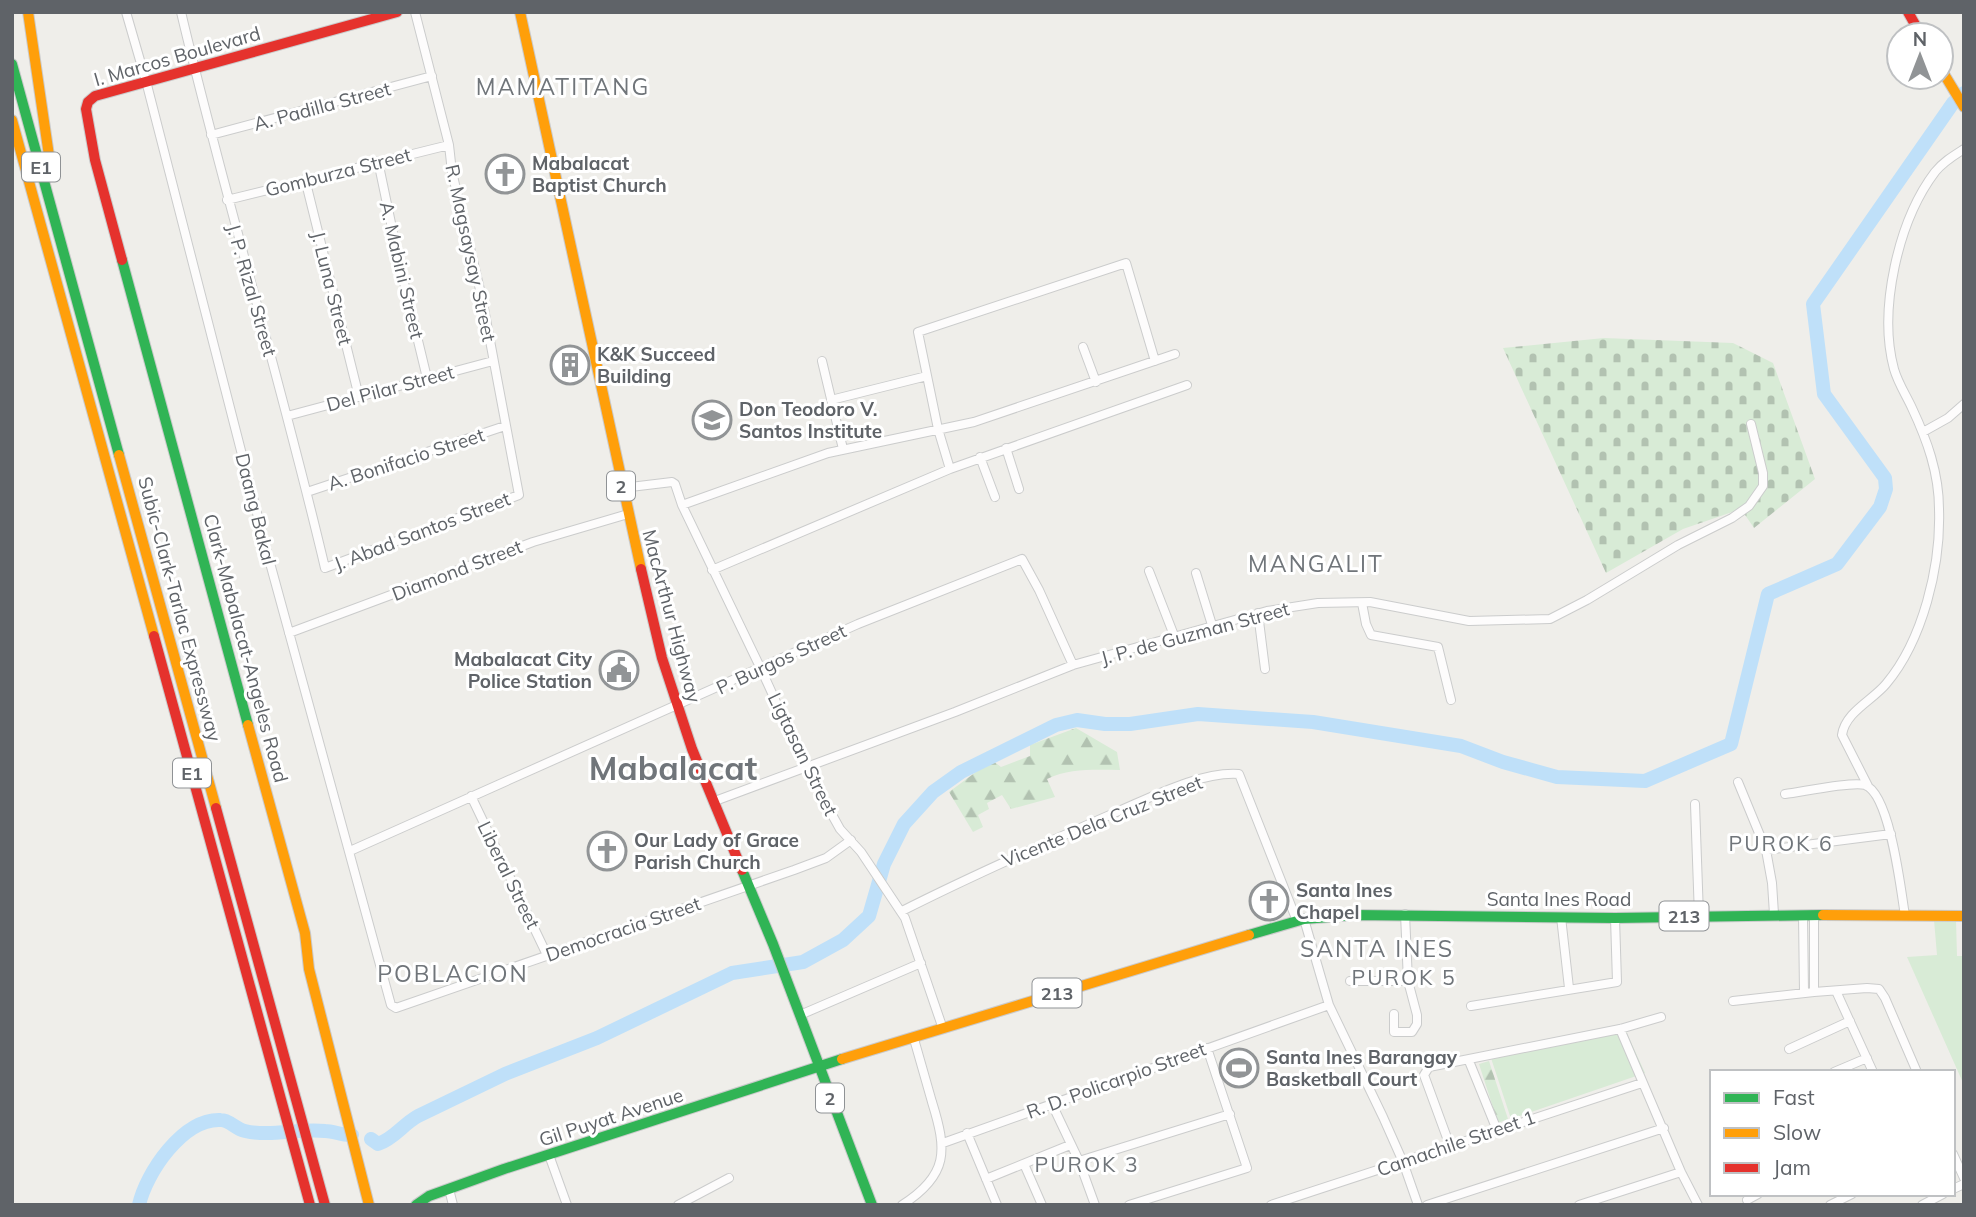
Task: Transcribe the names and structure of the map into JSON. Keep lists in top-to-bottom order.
{
  "streets": {
    "main road": [
      "I. Marcos Boulevard",
      "E1",
      "2",
      "Subic-Clark-Tarlac Expressway",
      "MacArthur Highway",
      "Clark-Mabalacat-Angeles Road",
      "Santa Ines Road",
      "213",
      "Gil Puyat Avenue"
    ],
    "street": [
      "A. Padilla Street",
      "Gomburza Street",
      "R. Magsaysay Street",
      "A. Mabini Street",
      "J. Luna Street",
      "J. P. Rizal Street",
      "Del Pilar Street",
      "A. Bonifacio Street",
      "Daang Bakal",
      "J. Abad Santos Street",
      "Diamond Street",
      "J. P. de Guzman Street",
      "P. Burgos Street",
      "Ligtasan Street",
      "Vicente Dela Cruz Street",
      "Liberal Street",
      "Democracia Street",
      "R. D. Policarpio Street",
      "Camachile Street 1"
    ]
  },
  "crossings": [
    ["I. Marcos Boulevard", "J. P. Rizal Street"],
    ["I. Marcos Boulevard", "Daang Bakal"],
    ["I. Marcos Boulevard", "Clark-Mabalacat-Angeles Road"],
    ["A. Padilla Street", "R. Magsaysay Street"],
    ["A. Padilla Street", "J. P. Rizal Street"],
    ["Gomburza Street", "R. Magsaysay Street"],
    ["Gomburza Street", "A. Mabini Street"],
    ["Gomburza Street", "J. Luna Street"],
    ["Gomburza Street", "J. P. Rizal Street"],
    ["R. Magsaysay Street", "Del Pilar Street"],
    ["R. Magsaysay Street", "A. Bonifacio Street"],
    ["R. Magsaysay Street", "J. Abad Santos Street"],
    ["A. Mabini Street", "Del Pilar Street"],
    ["J. Luna Street", "Del Pilar Street"],
    ["J. P. Rizal Street", "Del Pilar Street"],
    ["J. P. Rizal Street", "A. Bonifacio Street"],
    ["J. P. Rizal Street", "J. Abad Santos Street"],
    ["Daang Bakal", "Diamond Street"],
    ["Daang Bakal", "P. Burgos Street"],
    ["Daang Bakal", "Democracia Street"],
    ["Diamond Street", "MacArthur Highway"],
    ["MacArthur Highway", "J. P. de Guzman Street"],
    ["MacArthur Highway", "P. Burgos Street"],
    ["MacArthur Highway", "Ligtasan Street"],
    ["MacArthur Highway", "213"],
    ["MacArthur Highway", "Democracia Street"],
    ["MacArthur Highway", "Gil Puyat Avenue"],
    ["J. P. de Guzman Street", "P. Burgos Street"],
    ["J. P. de Guzman Street", "Ligtasan Street"],
    ["P. Burgos Street", "Ligtasan Street"],
    ["P. Burgos Street", "Liberal Street"],
    ["Ligtasan Street", "Vicente Dela Cruz Street"],
    ["Ligtasan Street", "213"],
    ["Ligtasan Street", "Democracia Street"],
    ["Vicente Dela Cruz Street", "213"],
    ["Liberal Street", "Democracia Street"],
    ["Santa Ines Road", "213"],
    ["213", "Gil Puyat Avenue"]
  ],
  "districts": [
    "MAMATITANG",
    "MANGALIT",
    "Mabalacat",
    "PUROK 6",
    "SANTA INES",
    "POBLACION",
    "PUROK 5",
    "PUROK 3"
  ],
  "places": {
    "church": ["Mabalacat Baptist Church", "Our Lady of Grace Parish Church", "Santa Ines Chapel"],
    "building": ["K&K Succeed Building"],
    "school or university": ["Don Teodoro V. Santos Institute"],
    "public building": ["Mabalacat City Police Station"],
    "sports": ["Santa Ines Barangay Basketball Court"]
  },
  "legend": ["Fast", "Slow", "Jam"],
  "north": "top"
}
